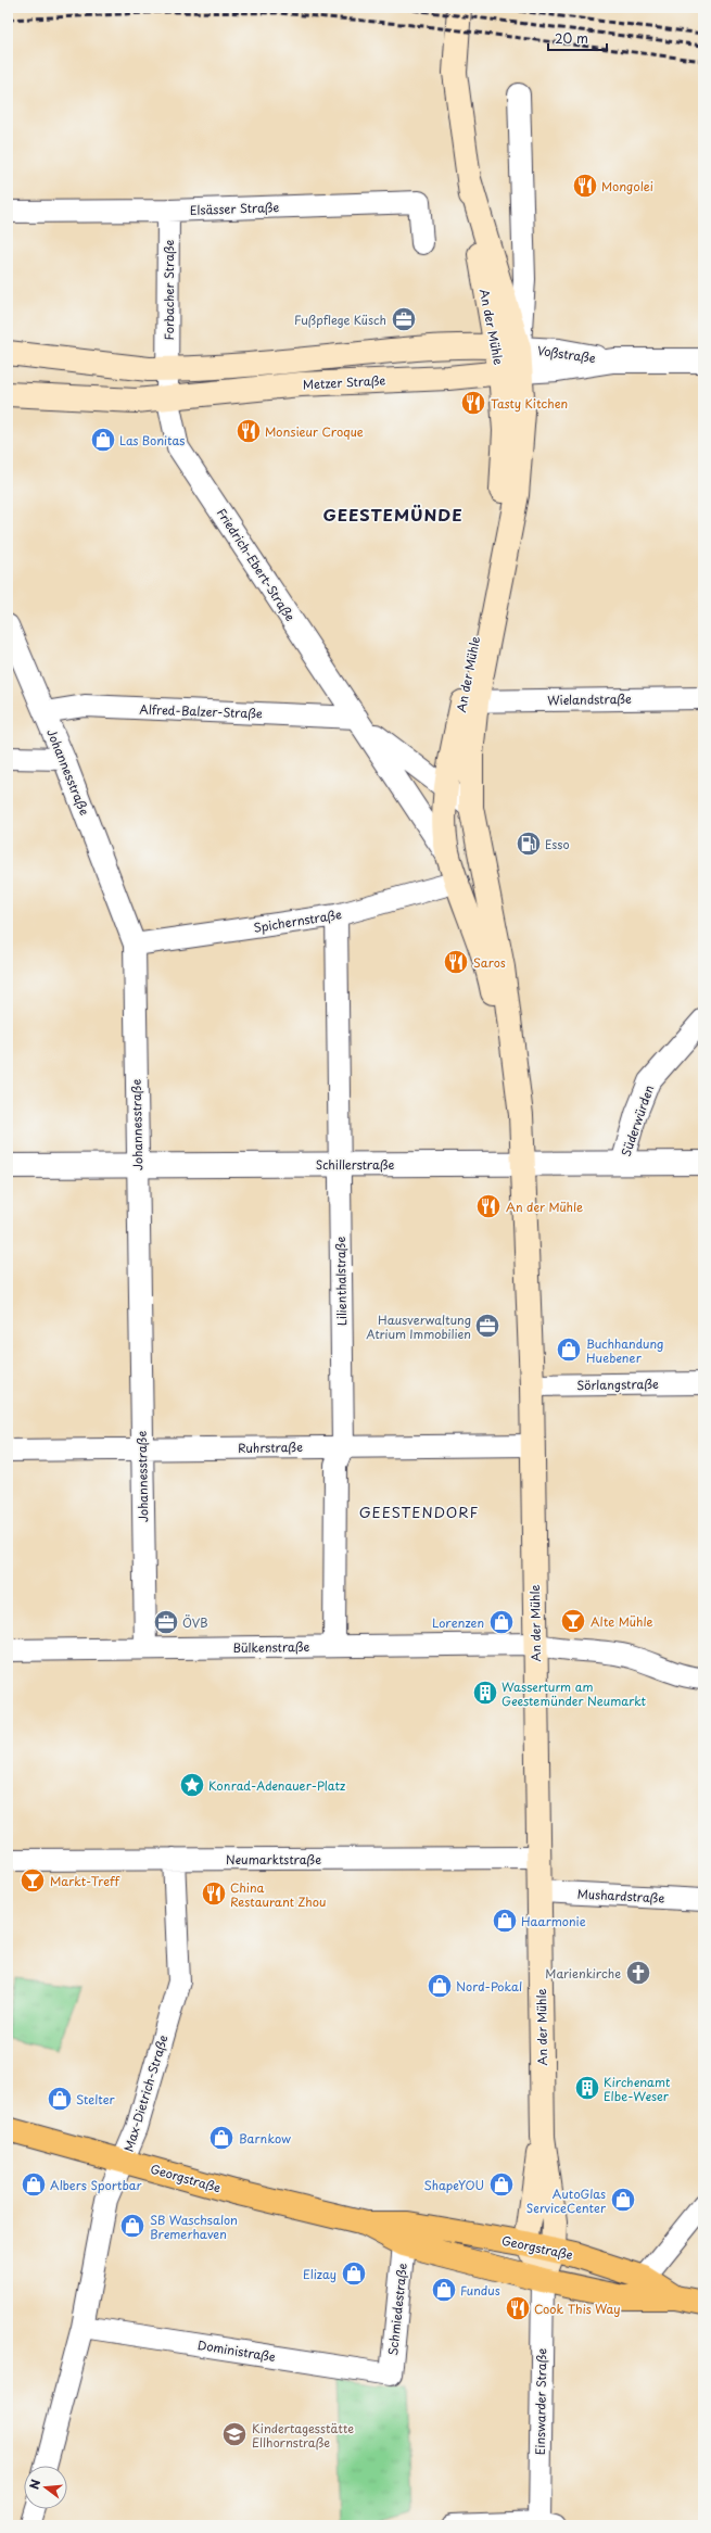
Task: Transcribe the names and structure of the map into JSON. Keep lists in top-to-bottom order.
{
  "streets": {
    "main road": ["An der Mühle", "Metzer Straße", "Georgstraße"],
    "street": [
      "Elsässer Straße",
      "Forbacher Straße",
      "Voßstraße",
      "Friedrich-Ebert-Straße",
      "Wielandstraße",
      "Alfred-Balzer-Straße",
      "Johannesstraße",
      "Spichernstraße",
      "Süderwürden",
      "Schillerstraße",
      "Lilienthalstraße",
      "Sörlangstraße",
      "Ruhrstraße",
      "Bülkenstraße",
      "Neumarktstraße",
      "Mushardstraße",
      "Max-Dietrich-Straße",
      "Schmiedestraße",
      "Doministraße",
      "Einswarder Straße"
    ]
  },
  "crossings": [
    ["Elsässer Straße", "Forbacher Straße"],
    ["Forbacher Straße", "Metzer Straße"],
    ["Forbacher Straße", "Friedrich-Ebert-Straße"],
    ["An der Mühle", "Voßstraße"],
    ["An der Mühle", "Metzer Straße"],
    ["An der Mühle", "Friedrich-Ebert-Straße"],
    ["An der Mühle", "Wielandstraße"],
    ["An der Mühle", "Spichernstraße"],
    ["An der Mühle", "Schillerstraße"],
    ["An der Mühle", "Sörlangstraße"],
    ["An der Mühle", "Ruhrstraße"],
    ["An der Mühle", "Bülkenstraße"],
    ["An der Mühle", "Neumarktstraße"],
    ["An der Mühle", "Mushardstraße"],
    ["An der Mühle", "Georgstraße"],
    ["An der Mühle", "Einswarder Straße"],
    ["Voßstraße", "Metzer Straße"],
    ["Metzer Straße", "Friedrich-Ebert-Straße"],
    ["Friedrich-Ebert-Straße", "Alfred-Balzer-Straße"],
    ["Alfred-Balzer-Straße", "Johannesstraße"],
    ["Johannesstraße", "Spichernstraße"],
    ["Johannesstraße", "Schillerstraße"],
    ["Johannesstraße", "Ruhrstraße"],
    ["Johannesstraße", "Bülkenstraße"],
    ["Spichernstraße", "Lilienthalstraße"],
    ["Süderwürden", "Schillerstraße"],
    ["Schillerstraße", "Lilienthalstraße"],
    ["Lilienthalstraße", "Ruhrstraße"],
    ["Lilienthalstraße", "Bülkenstraße"],
    ["Neumarktstraße", "Max-Dietrich-Straße"],
    ["Max-Dietrich-Straße", "Georgstraße"],
    ["Max-Dietrich-Straße", "Doministraße"],
    ["Georgstraße", "Schmiedestraße"],
    ["Georgstraße", "Einswarder Straße"],
    ["Schmiedestraße", "Doministraße"]
  ],
  "districts": ["GEESTEMÜNDE", "GEESTENDORF"],
  "places": {
    "restaurant": [
      "Mongolei",
      "Tasty Kitchen",
      "Monsieur Croque",
      "Saros",
      "An der Mühle",
      "China Restaurant Zhou",
      "Cook This Way"
    ],
    "office": ["Fußpflege Küsch", "Hausverwaltung Atrium Immobilien", "ÖVB"],
    "shop": [
      "Las Bonitas",
      "Buchhandung Huebener",
      "Lorenzen",
      "Haarmonie",
      "Nord-Pokal",
      "Stelter",
      "Barnkow",
      "Albers Sportbar",
      "ShapeYOU",
      "AutoGlas ServiceCenter",
      "SB Waschsalon Bremerhaven",
      "Elizay",
      "Fundus"
    ],
    "fuel station": ["Esso"],
    "bar": ["Alte Mühle", "Markt-Treff"],
    "building": ["Wasserturm am Geestemünder Neumarkt", "Kirchenamt Elbe-Weser"],
    "place": ["Konrad-Adenauer-Platz"],
    "church": ["Marienkirche"],
    "school or university": ["Kindertagesstätte Ellhornstraße"]
  },
  "scale_bar": "20 m",
  "north": "left"
}
